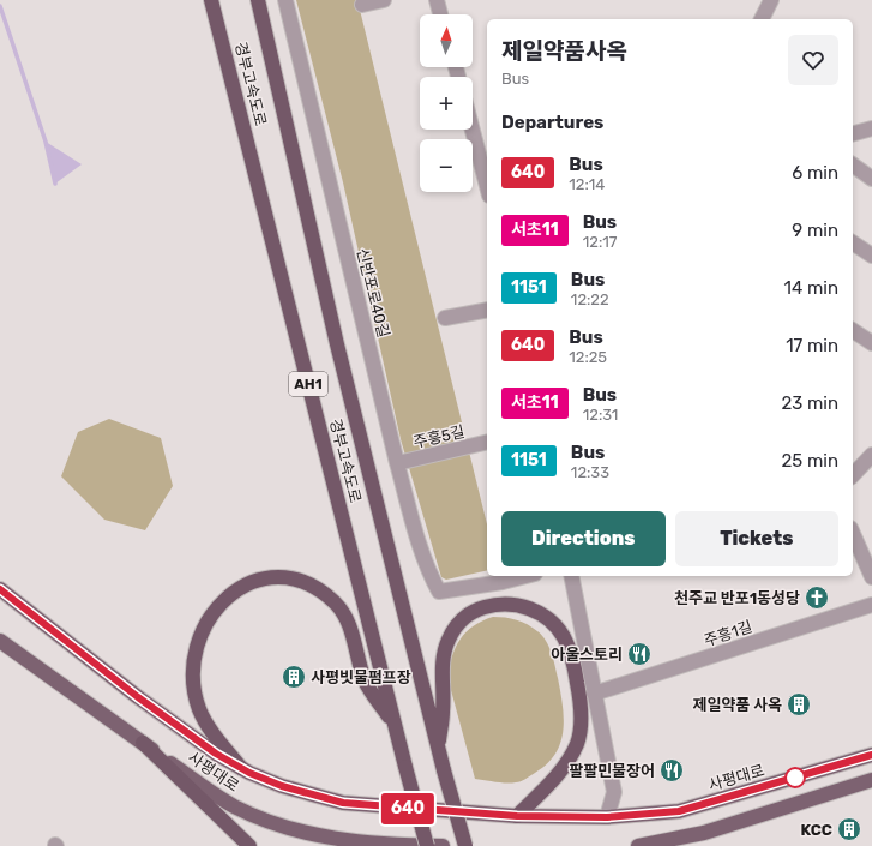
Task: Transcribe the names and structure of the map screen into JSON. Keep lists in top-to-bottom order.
{
  "streets": {
    "highway": ["경부고속도로", "AH1"],
    "main road": ["사평대로"],
    "street": ["신반포로40길", "주흥5길", "주흥1길"]
  },
  "crossings": [
    ["신반포로40길", "주흥5길"]
  ],
  "places": {
    "church": ["천주교 반포1동성당"],
    "restaurant": ["아울스토리", "팔팔민물장어"],
    "building": ["사평빗물펌프장", "제일약품 사옥", "KCC"]
  },
  "lines": ["bus line 640"],
  "north": "top",
  "page": {
    "on_map": "640",
    "map_buttons": ["+", "−"],
    "heading": [
      ["제일약품사옥", "Bus"],
      "Departures"
    ],
    "list": [
      {
        "mark": "640",
        "name": "Bus",
        "note": "12:14",
        "value": "6 min"
      },
      {
        "mark": "서초11",
        "name": "Bus",
        "note": "12:17",
        "value": "9 min"
      },
      {
        "mark": "1151",
        "name": "Bus",
        "note": "12:22",
        "value": "14 min"
      },
      {
        "mark": "640",
        "name": "Bus",
        "note": "12:25",
        "value": "17 min"
      },
      {
        "mark": "서초11",
        "name": "Bus",
        "note": "12:31",
        "value": "23 min"
      },
      {
        "mark": "1151",
        "name": "Bus",
        "note": "12:33",
        "value": "25 min"
      }
    ],
    "buttons": ["Directions", "Tickets"]
  }
}
